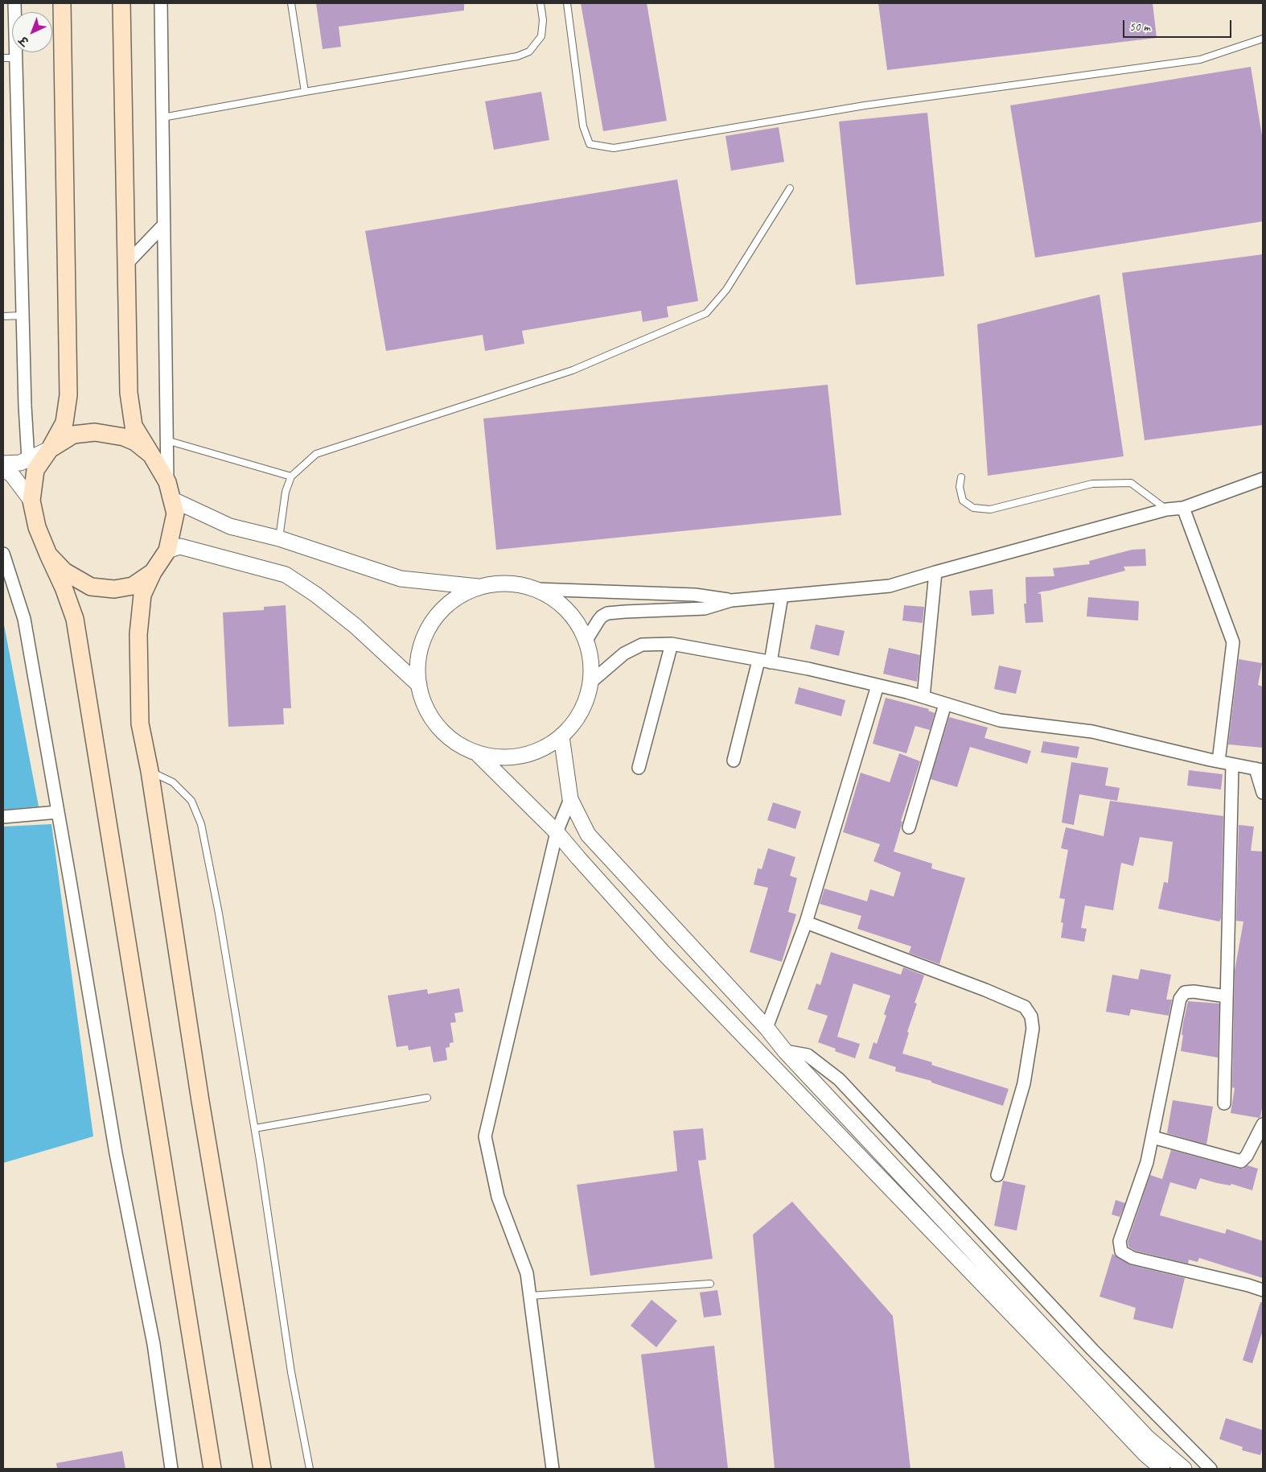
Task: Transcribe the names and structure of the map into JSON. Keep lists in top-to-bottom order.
{
  "scale_bar": "50 m",
  "north": "bottom left"
}
